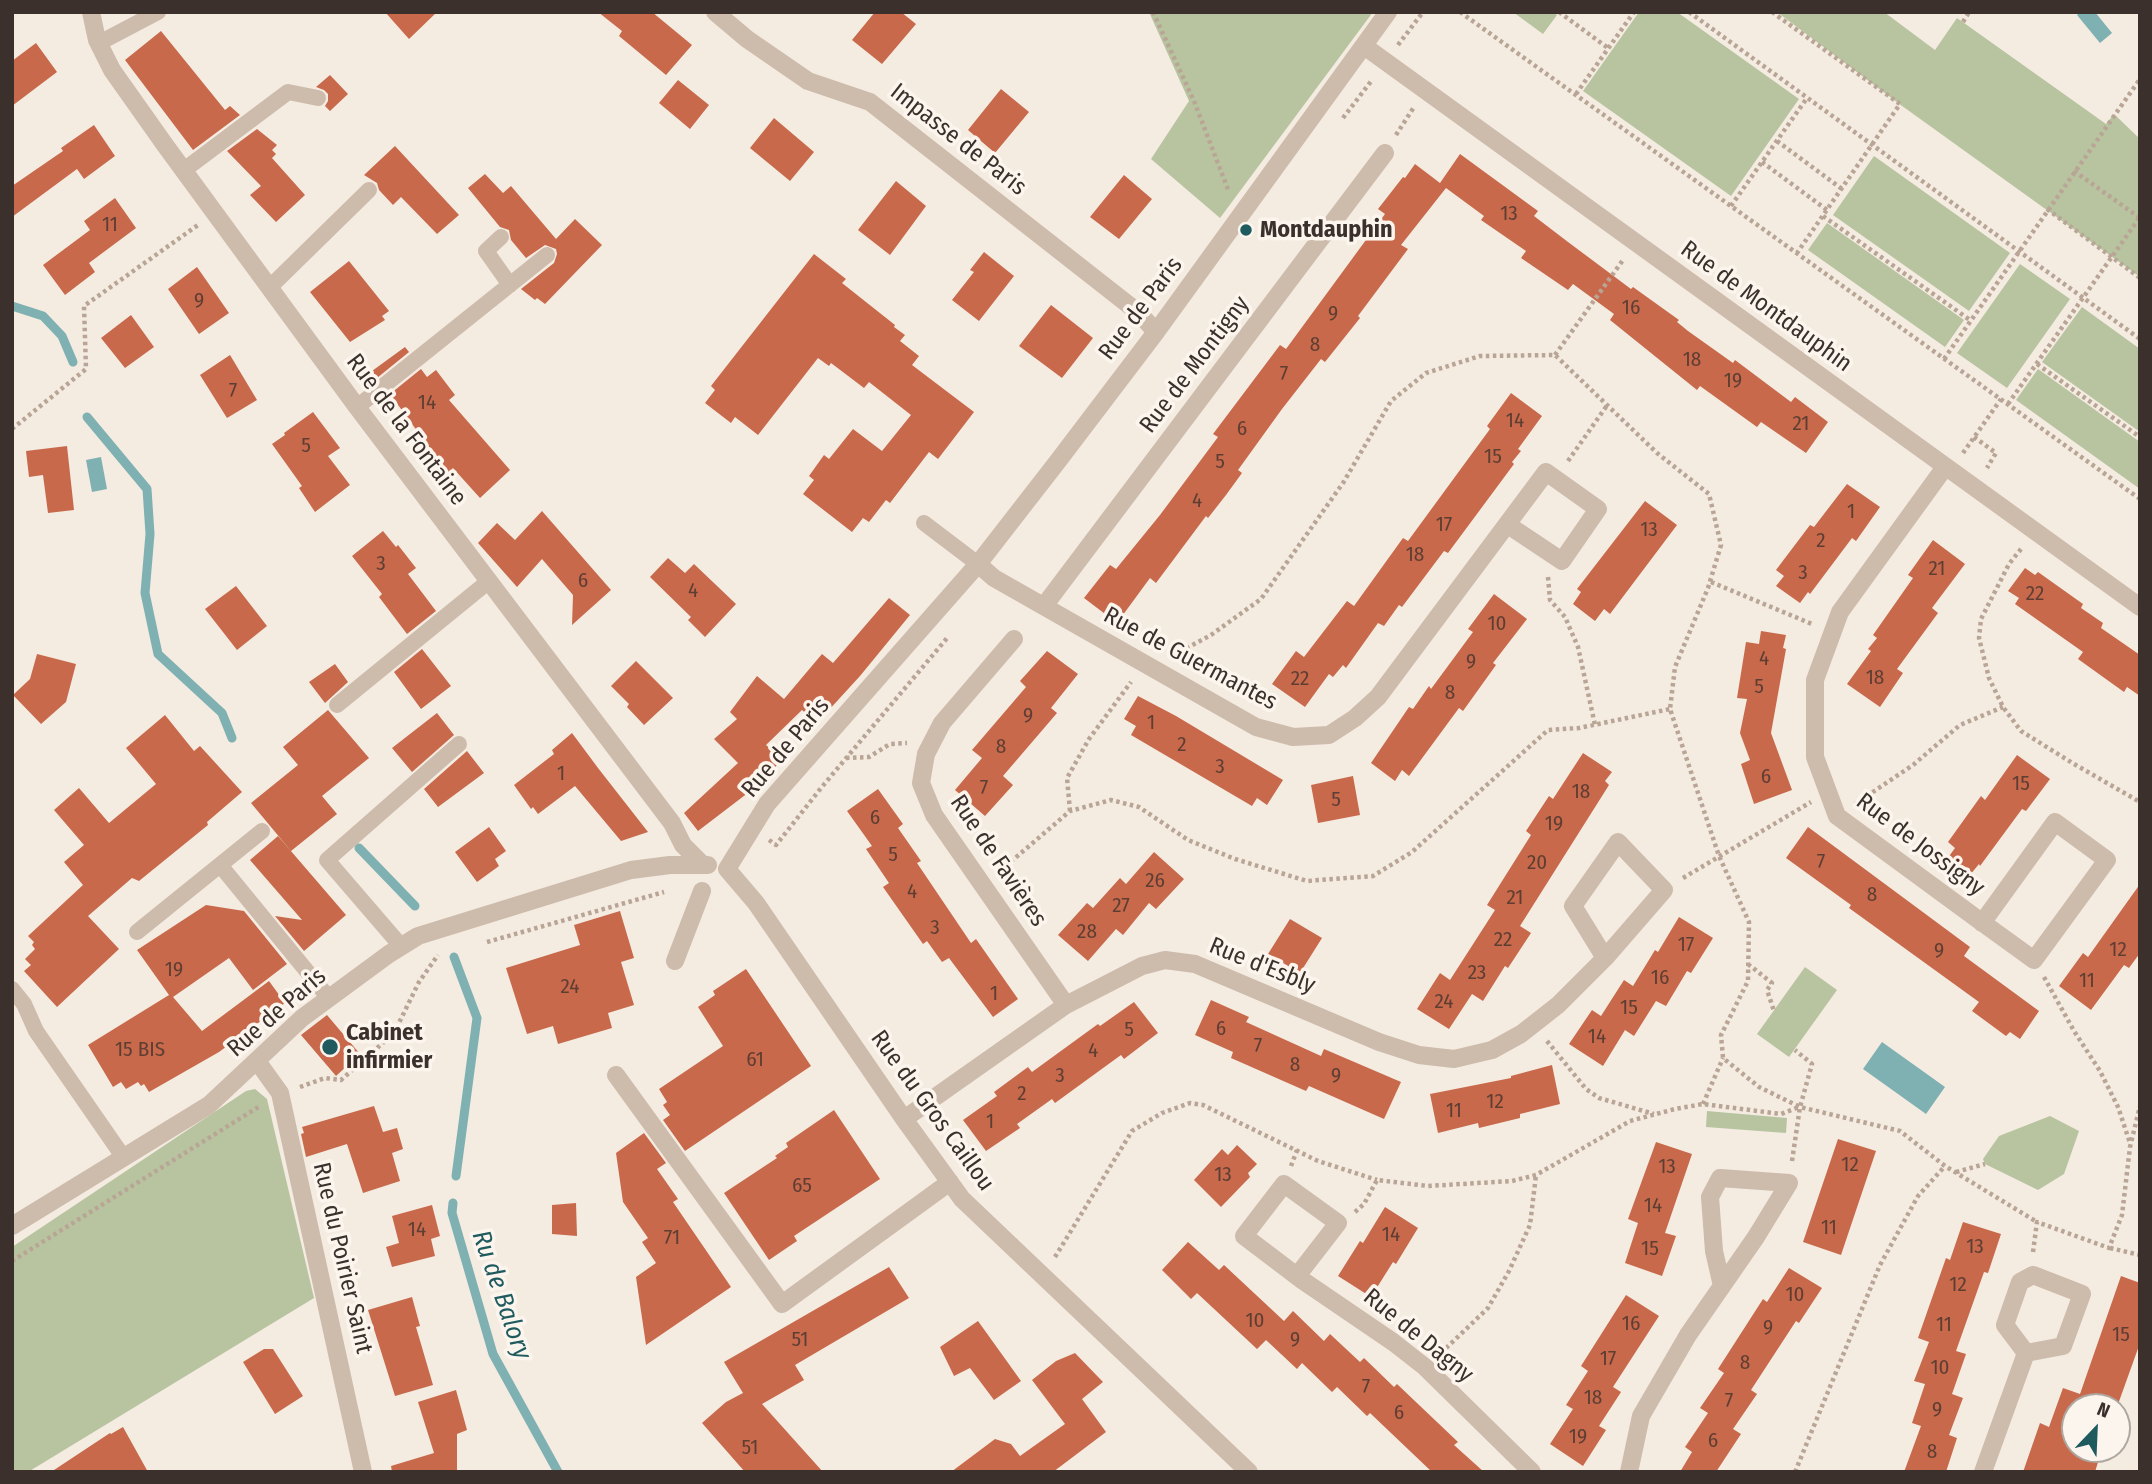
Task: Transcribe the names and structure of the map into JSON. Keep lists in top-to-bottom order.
{
  "streets": {
    "street": [
      "Impasse de Paris",
      "Rue de Montdauphin",
      "Rue de Paris",
      "Rue de Montigny",
      "Rue de la Fontaine",
      "Rue de Guermantes",
      "Rue de Jossigny",
      "Rue de Favières",
      "Rue d'Esbly",
      "Rue du Gros Caillou",
      "Rue du Poirier Saint",
      "Rue de Dagny"
    ]
  },
  "crossings": [
    ["Impasse de Paris", "Rue de Paris"],
    ["Rue de Montdauphin", "Rue de Paris"],
    ["Rue de Montdauphin", "Rue de Jossigny"],
    ["Rue de Paris", "Rue de la Fontaine"],
    ["Rue de Paris", "Rue de Guermantes"],
    ["Rue de Paris", "Rue du Gros Caillou"],
    ["Rue de Paris", "Rue du Poirier Saint"],
    ["Rue de Montigny", "Rue de Guermantes"],
    ["Rue de Favières", "Rue d'Esbly"],
    ["Rue d'Esbly", "Rue du Gros Caillou"]
  ],
  "water": ["Ru de Balory"],
  "places": ["Montdauphin", "Cabinet infirmier"],
  "house_numbers": [
    "13",
    "11",
    "9",
    "16",
    "9",
    "8",
    "18",
    "7",
    "19",
    "7",
    "14",
    "14",
    "21",
    "6",
    "5",
    "15",
    "5",
    "4",
    "1",
    "17",
    "13",
    "2",
    "18",
    "3",
    "21",
    "3",
    "6",
    "4",
    "22",
    "10",
    "4",
    "9",
    "18",
    "22",
    "5",
    "8",
    "9",
    "1",
    "2",
    "8",
    "3",
    "1",
    "6",
    "15",
    "7",
    "18",
    "5",
    "6",
    "19",
    "5",
    "7",
    "20",
    "26",
    "4",
    "8",
    "21",
    "27",
    "3",
    "28",
    "22",
    "17",
    "12",
    "9",
    "19",
    "23",
    "16",
    "11",
    "24",
    "1",
    "24",
    "15",
    "6",
    "5",
    "14",
    "7",
    "15 BIS",
    "4",
    "61",
    "8",
    "3",
    "9",
    "2",
    "12",
    "11",
    "1",
    "12",
    "13",
    "13",
    "65",
    "14",
    "11",
    "14",
    "14",
    "71",
    "13",
    "15",
    "12",
    "10",
    "10",
    "16",
    "11",
    "9",
    "15",
    "51",
    "9",
    "17",
    "8",
    "10",
    "7",
    "18",
    "7",
    "9",
    "6",
    "19",
    "6",
    "51",
    "8"
  ],
  "north": "top right"
}
